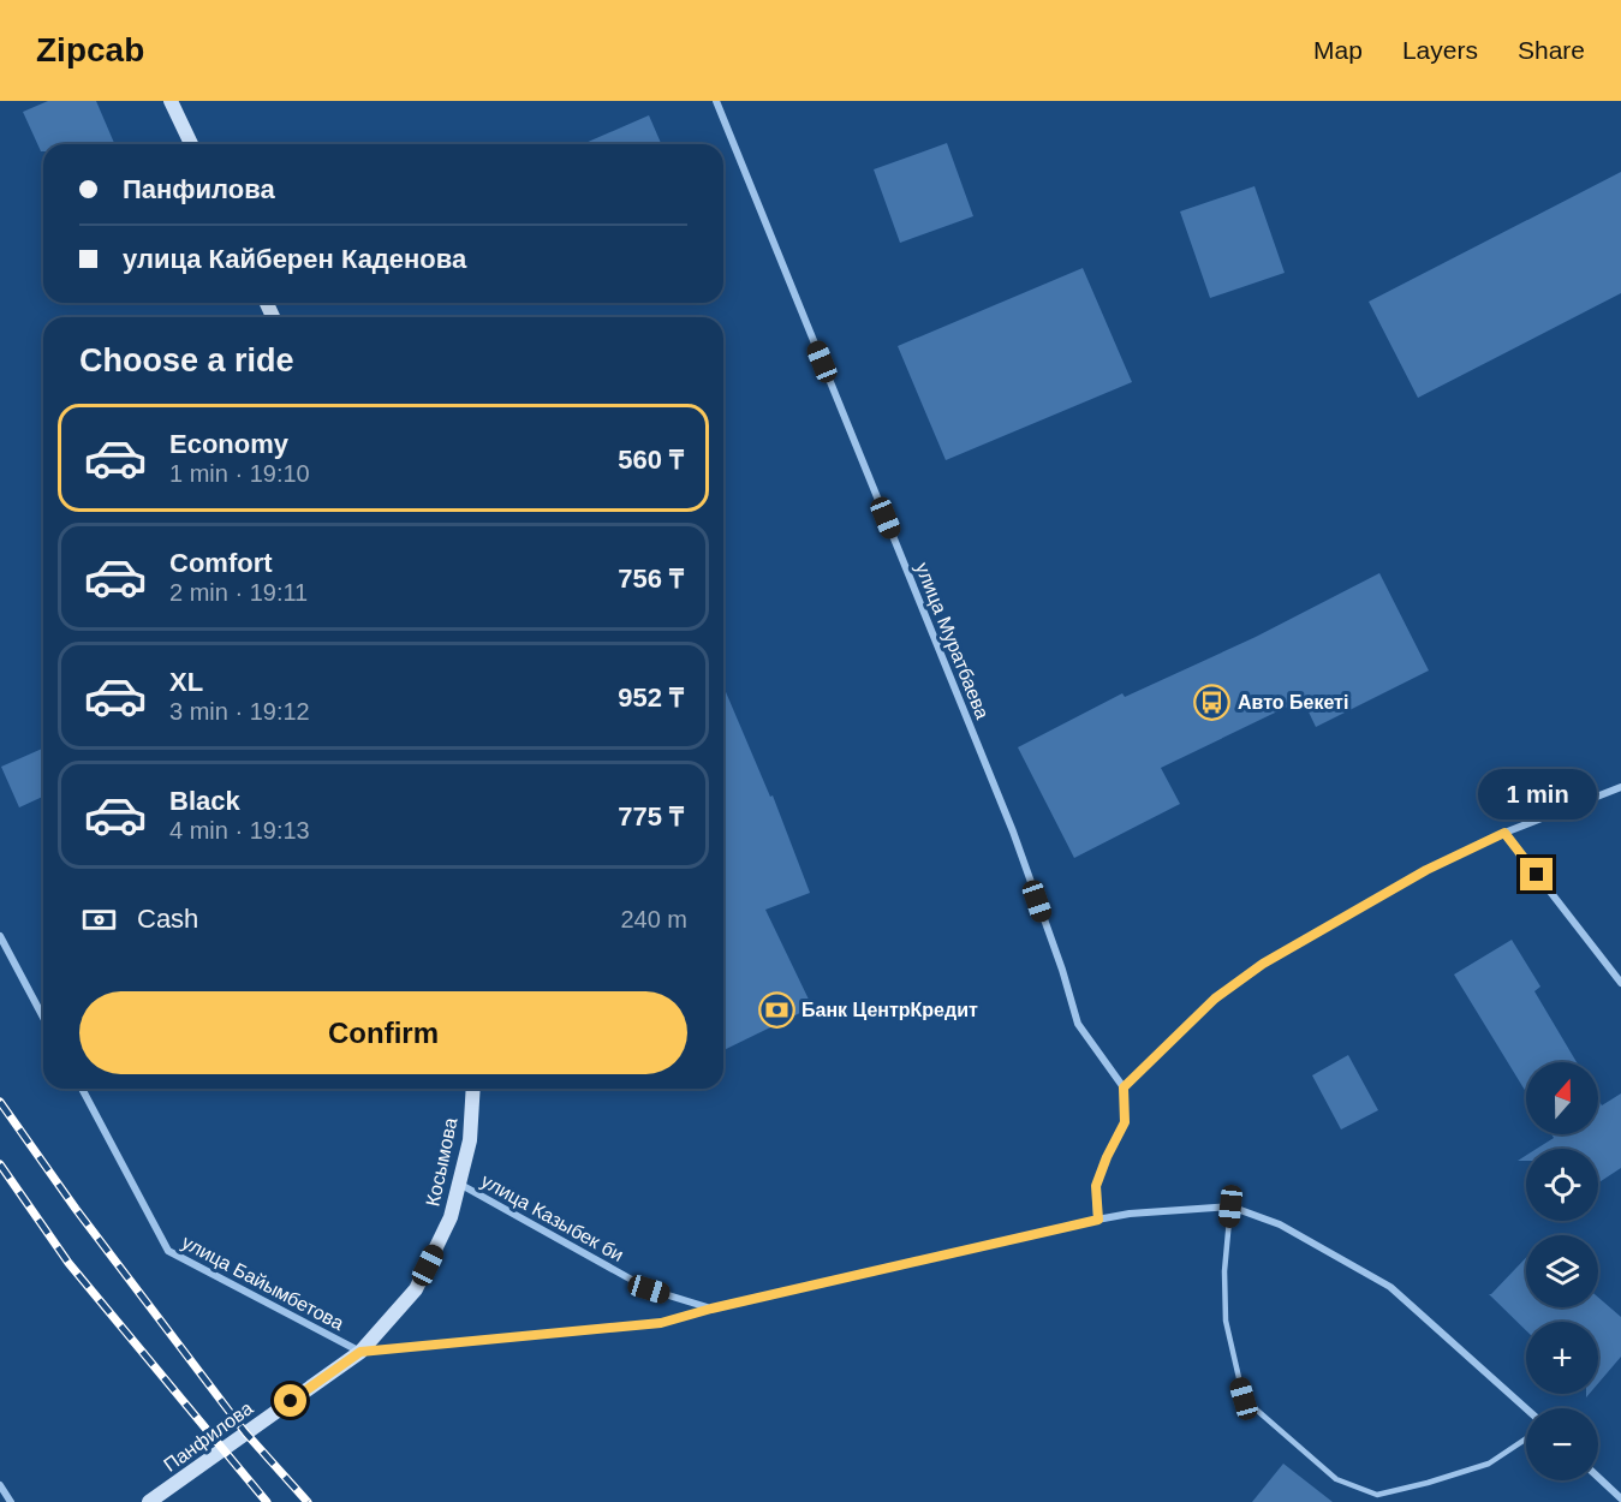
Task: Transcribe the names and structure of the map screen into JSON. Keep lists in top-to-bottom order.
{
  "streets": {
    "street": [
      "улица Муратбаева",
      "Косымова",
      "улица Казыбек би",
      "улица Байымбетова",
      "Панфилова"
    ]
  },
  "crossings": [
    ["Косымова", "улица Казыбек би"],
    ["Косымова", "улица Байымбетова"],
    ["Косымова", "Панфилова"],
    ["улица Байымбетова", "Панфилова"]
  ],
  "places": {
    "bus stop": ["Авто Бекетi"],
    "bank": ["Банк ЦентрКредит"]
  },
  "north": "top",
  "page": {
    "header": "Zipcab",
    "nav": ["Map", "Layers", "Share"],
    "banner": ["Панфилова", "улица Кайберен Каденова"],
    "heading": "Choose a ride",
    "list": [
      {
        "name": "Economy",
        "note": "1 min · 19:10",
        "value": "560 ₸"
      },
      {
        "name": "Comfort",
        "note": "2 min · 19:11",
        "value": "756 ₸"
      },
      {
        "name": "XL",
        "note": "3 min · 19:12",
        "value": "952 ₸"
      },
      {
        "name": "Black",
        "note": "4 min · 19:13",
        "value": "775 ₸"
      }
    ],
    "bubble": "1 min",
    "pay": ["Cash", "240 m"],
    "buttons": "Confirm",
    "map_buttons": ["+", "−"]
  }
}
